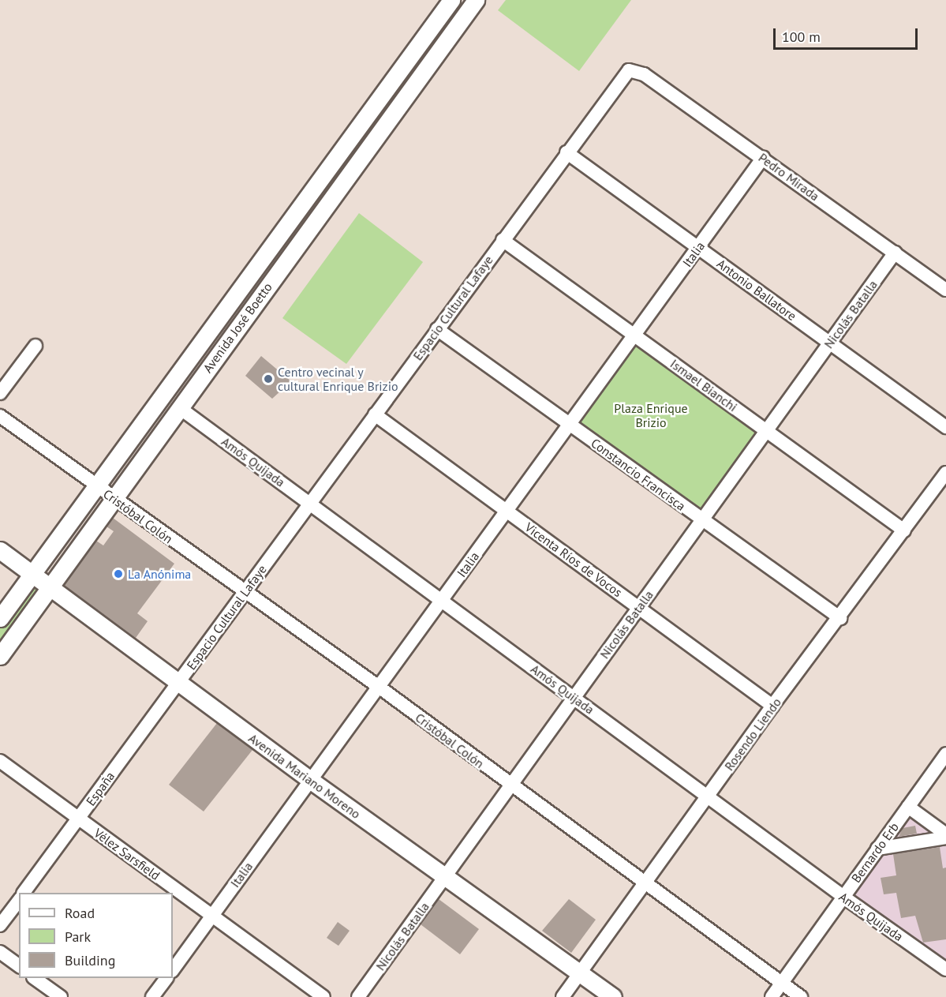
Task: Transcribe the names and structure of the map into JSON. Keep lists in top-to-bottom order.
{
  "streets": {
    "main road": ["Avenida José Boetto", "Avenida Mariano Moreno"],
    "street": [
      "Pedro Mirada",
      "Italia",
      "Antonio Ballatore",
      "Espacio Cultural Lafaye",
      "Nicolás Batalla",
      "Ismael Bianchi",
      "Amós Quijada",
      "Constancio Francisca",
      "Cristóbal Colón",
      "Vicenta Ríos de Vocos",
      "Rosendo Liendo",
      "España",
      "Bernardo Erb",
      "Vélez Sarsfield"
    ]
  },
  "crossings": [
    ["Pedro Mirada", "Italia"],
    ["Pedro Mirada", "Espacio Cultural Lafaye"],
    ["Pedro Mirada", "Nicolás Batalla"],
    ["Italia", "Antonio Ballatore"],
    ["Italia", "Ismael Bianchi"],
    ["Italia", "Amós Quijada"],
    ["Italia", "Constancio Francisca"],
    ["Italia", "Cristóbal Colón"],
    ["Italia", "Vicenta Ríos de Vocos"],
    ["Italia", "Avenida Mariano Moreno"],
    ["Italia", "Vélez Sarsfield"],
    ["Antonio Ballatore", "Espacio Cultural Lafaye"],
    ["Antonio Ballatore", "Nicolás Batalla"],
    ["Espacio Cultural Lafaye", "Ismael Bianchi"],
    ["Espacio Cultural Lafaye", "Amós Quijada"],
    ["Espacio Cultural Lafaye", "Constancio Francisca"],
    ["Espacio Cultural Lafaye", "Cristóbal Colón"],
    ["Espacio Cultural Lafaye", "Vicenta Ríos de Vocos"],
    ["Espacio Cultural Lafaye", "Avenida Mariano Moreno"],
    ["Espacio Cultural Lafaye", "España"],
    ["Nicolás Batalla", "Ismael Bianchi"],
    ["Nicolás Batalla", "Amós Quijada"],
    ["Nicolás Batalla", "Constancio Francisca"],
    ["Nicolás Batalla", "Cristóbal Colón"],
    ["Nicolás Batalla", "Vicenta Ríos de Vocos"],
    ["Nicolás Batalla", "Avenida Mariano Moreno"],
    ["Avenida José Boetto", "Amós Quijada"],
    ["Avenida José Boetto", "Cristóbal Colón"],
    ["Avenida José Boetto", "Avenida Mariano Moreno"],
    ["Ismael Bianchi", "Rosendo Liendo"],
    ["Amós Quijada", "Rosendo Liendo"],
    ["Amós Quijada", "Bernardo Erb"],
    ["Constancio Francisca", "Rosendo Liendo"],
    ["Cristóbal Colón", "Rosendo Liendo"],
    ["Cristóbal Colón", "Bernardo Erb"],
    ["Vicenta Ríos de Vocos", "Rosendo Liendo"],
    ["Rosendo Liendo", "Avenida Mariano Moreno"],
    ["Avenida Mariano Moreno", "España"],
    ["España", "Vélez Sarsfield"]
  ],
  "parks": ["Plaza Enrique Brizio"],
  "places": ["Centro vecinal y cultural Enrique Brizio", "La Anónima"],
  "legend": ["Road", "Park", "Building"],
  "scale_bar": "100 m"
}
